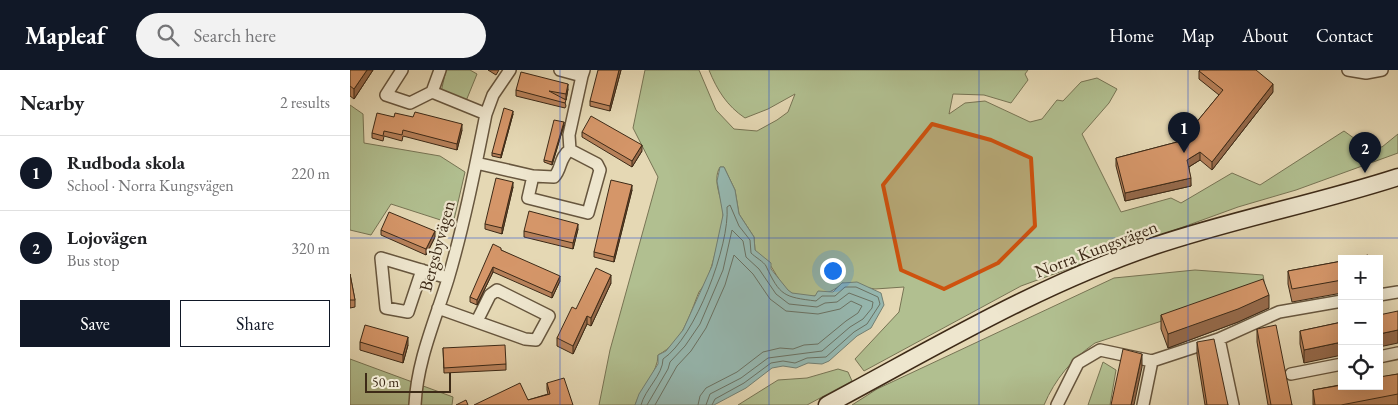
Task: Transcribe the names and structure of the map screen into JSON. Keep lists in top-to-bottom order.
{
  "streets": {
    "main road": ["Norra Kungsvägen"],
    "street": ["Bergsbyvägen"]
  },
  "scale_bar": "50 m",
  "page": {
    "header": "Mapleaf",
    "search": "Search here",
    "nav": [
      "Home",
      "Map",
      "About",
      "Contact"
    ],
    "heading": ["Nearby", "2 results"],
    "pins": ["1", "2"],
    "list": [
      {
        "mark": "1",
        "name": "Rudboda skola",
        "note": "School · Norra Kungsvägen",
        "value": "220 m"
      },
      {
        "mark": "2",
        "name": "Lojovägen",
        "note": "Bus stop",
        "value": "320 m"
      }
    ],
    "map_buttons": ["+", "−"],
    "buttons": ["Save", "Share"],
    "scale": "50 m"
  }
}
